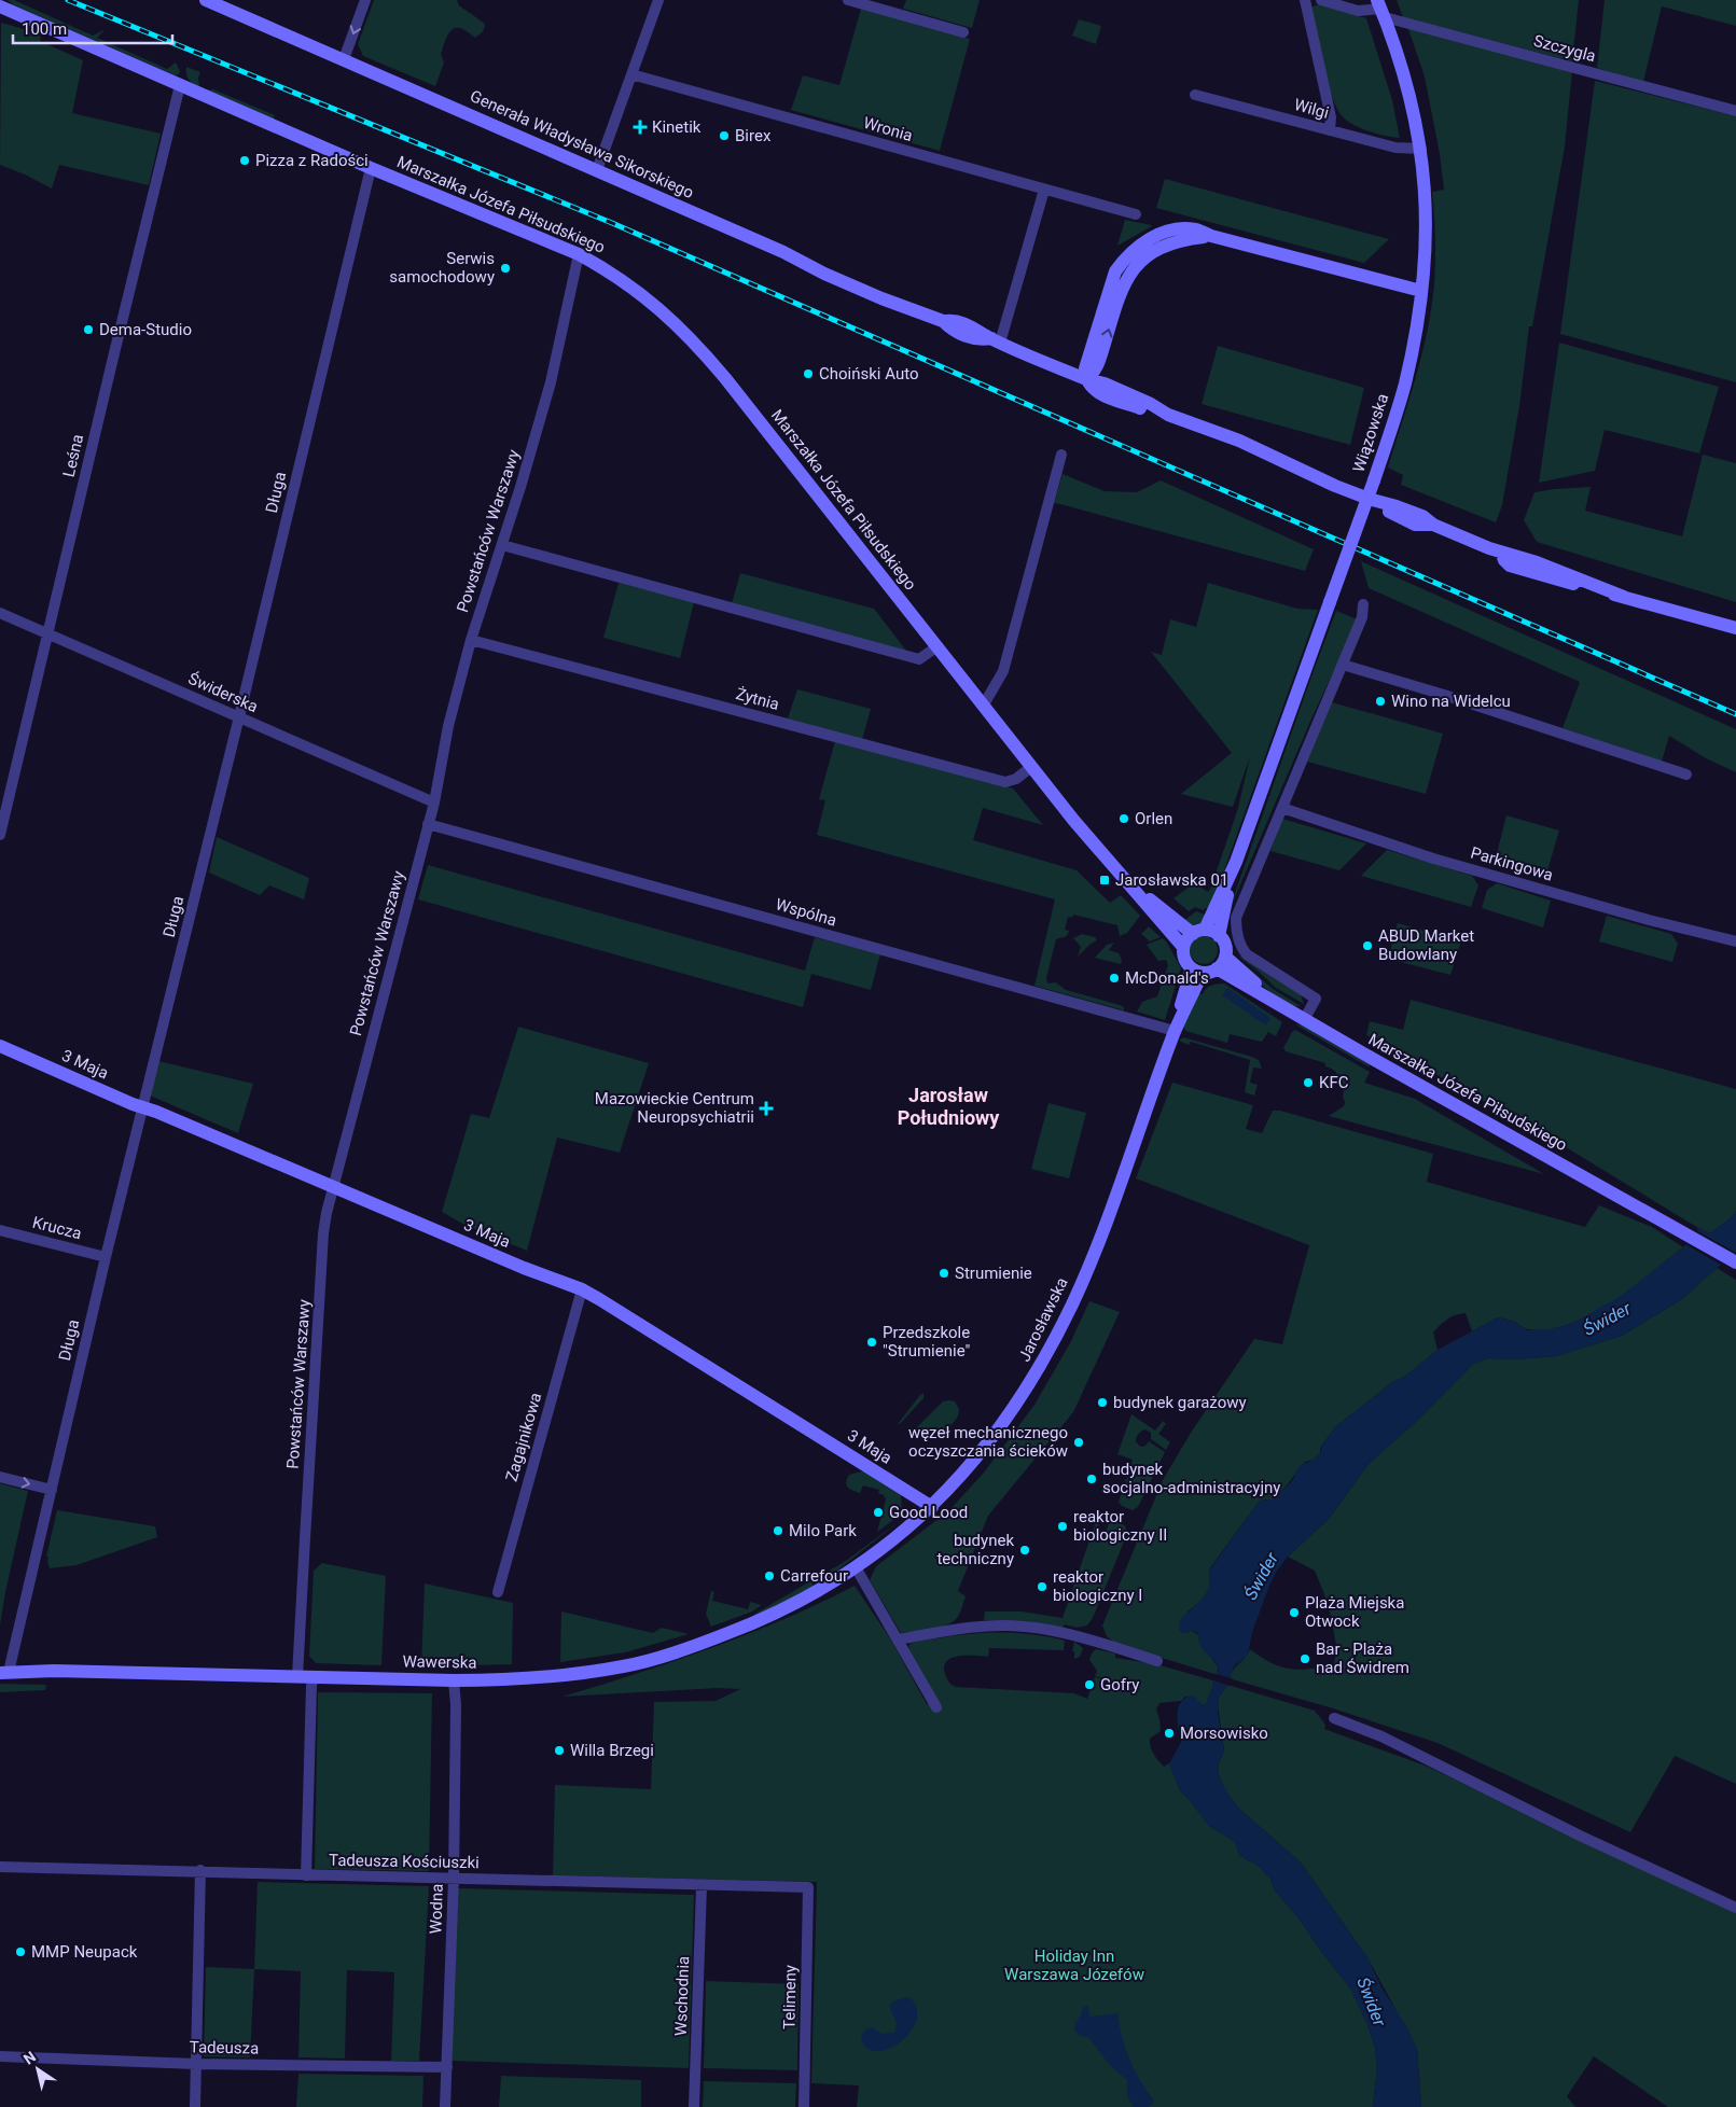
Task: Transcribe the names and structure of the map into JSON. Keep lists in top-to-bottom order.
{
  "streets": {
    "main road": [
      "Generała Władysława Sikorskiego",
      "Marszałka Józefa Piłsudskiego",
      "Wiązowska",
      "3 Maja",
      "Jarosławska",
      "Wawerska"
    ],
    "street": [
      "Szczygla",
      "Wilgi",
      "Wronia",
      "Leśna",
      "Długa",
      "Powstańców Warszawy",
      "Świderska",
      "Żytnia",
      "Parkingowa",
      "Wspólna",
      "Krucza",
      "Zagajnikowa",
      "Tadeusza Kościuszki",
      "Wodna",
      "Wschodnia",
      "Telimeny",
      "Tadeusza"
    ]
  },
  "crossings": [
    ["Szczygla", "Wiązowska"],
    ["Wilgi", "Wiązowska"],
    ["Marszałka Józefa Piłsudskiego", "Wiązowska"],
    ["Marszałka Józefa Piłsudskiego", "Leśna"],
    ["Marszałka Józefa Piłsudskiego", "Długa"],
    ["Marszałka Józefa Piłsudskiego", "Powstańców Warszawy"],
    ["Marszałka Józefa Piłsudskiego", "Żytnia"],
    ["Marszałka Józefa Piłsudskiego", "Jarosławska"],
    ["Wiązowska", "Jarosławska"],
    ["Leśna", "Świderska"],
    ["Długa", "Świderska"],
    ["Długa", "3 Maja"],
    ["Długa", "Krucza"],
    ["Długa", "Wawerska"],
    ["Powstańców Warszawy", "Świderska"],
    ["Powstańców Warszawy", "Żytnia"],
    ["Powstańców Warszawy", "Wspólna"],
    ["Powstańców Warszawy", "3 Maja"],
    ["Powstańców Warszawy", "Wawerska"],
    ["Wspólna", "Jarosławska"],
    ["3 Maja", "Jarosławska"],
    ["3 Maja", "Zagajnikowa"],
    ["Jarosławska", "Wawerska"],
    ["Wawerska", "Wodna"],
    ["Tadeusza Kościuszki", "Wodna"],
    ["Tadeusza Kościuszki", "Wschodnia"],
    ["Tadeusza Kościuszki", "Telimeny"],
    ["Wodna", "Tadeusza"]
  ],
  "districts": ["Jarosław Południowy"],
  "water": ["Świder"],
  "parks": ["Holiday Inn Warszawa Józefów"],
  "places": {
    "health": ["Kinetik", "Mazowieckie Centrum Neuropsychiatrii"],
    "other": [
      "Birex",
      "Pizza z Radości",
      "Serwis samochodowy",
      "Dema-Studio",
      "Choiński Auto",
      "Wino na Widelcu",
      "Orlen",
      "ABUD Market Budowlany",
      "McDonald's",
      "KFC",
      "Strumienie",
      "Przedszkole \"Strumienie\"",
      "budynek garażowy",
      "węzeł mechanicznego oczyszczania ścieków",
      "budynek socjalno-administracyjny",
      "Good Lood",
      "reaktor biologiczny II",
      "Milo Park",
      "budynek techniczny",
      "Carrefour",
      "reaktor biologiczny I",
      "Plaża Miejska Otwock",
      "Bar - Plaża nad Świdrem",
      "Gofry",
      "Morsowisko",
      "Willa Brzegi",
      "MMP Neupack"
    ],
    "transit": ["Jarosławska 01"]
  },
  "scale_bar": "100 m",
  "north": "top left"
}
